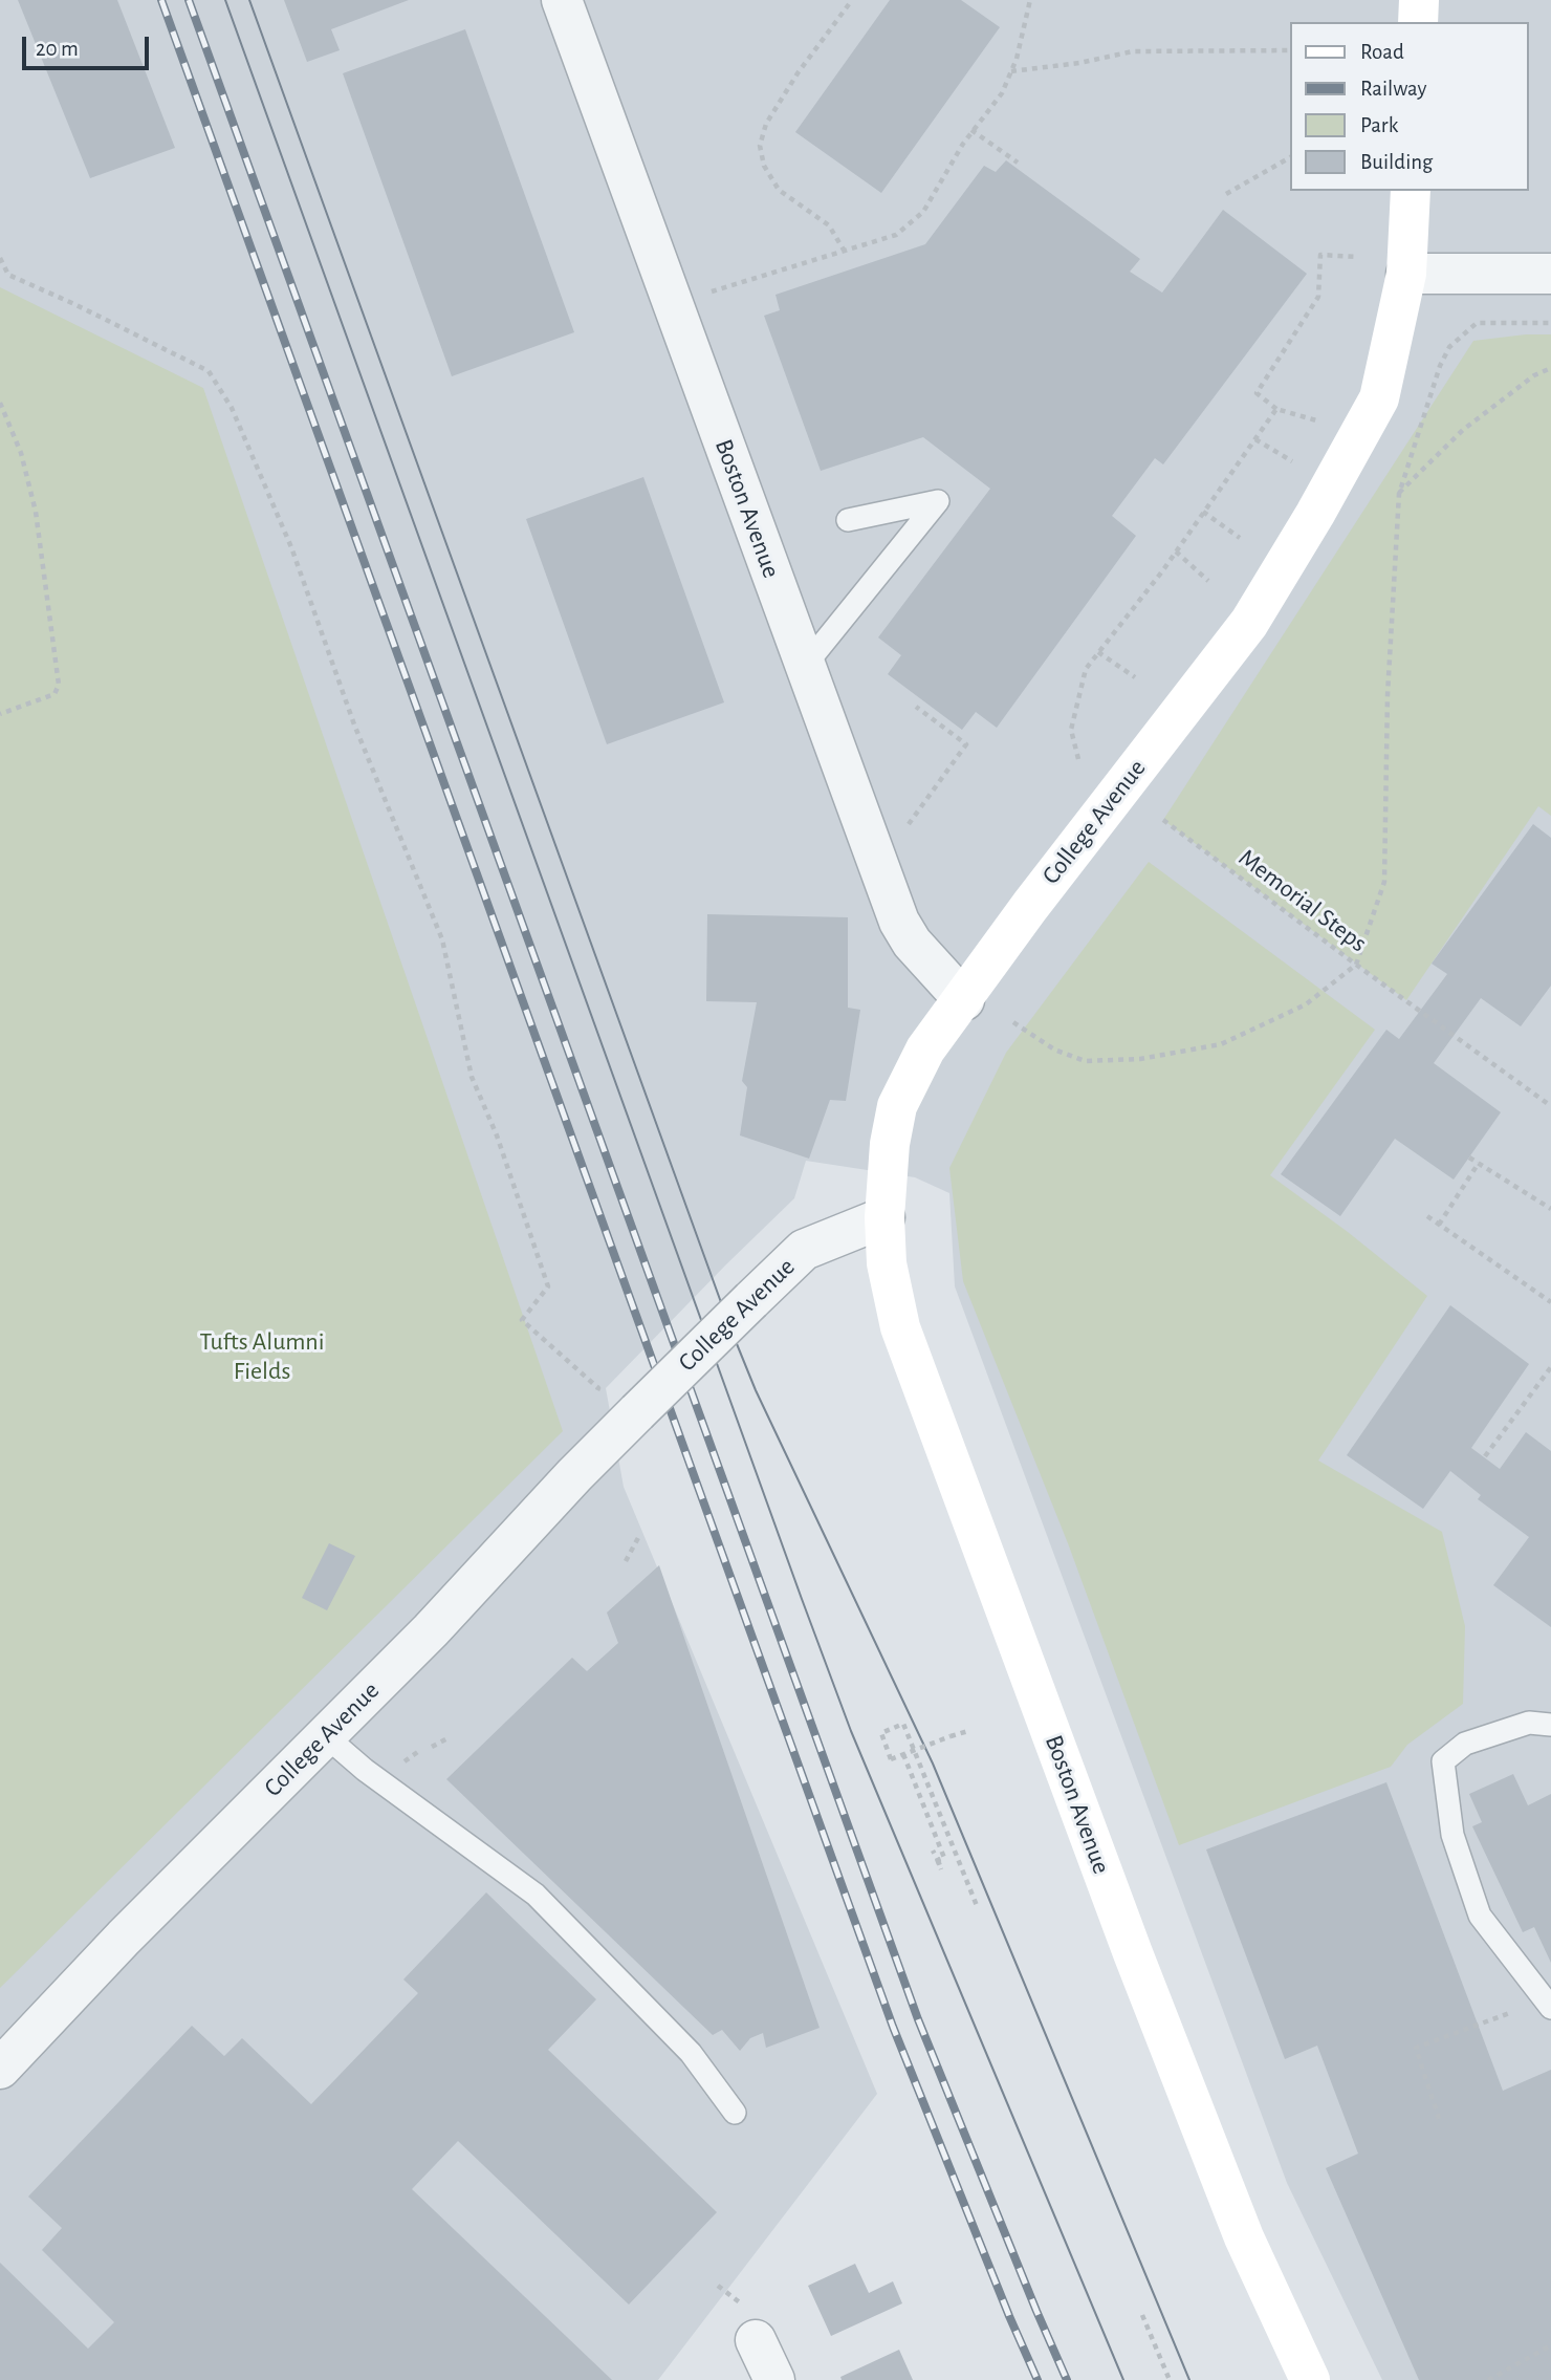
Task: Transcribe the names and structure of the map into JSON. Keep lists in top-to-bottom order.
{
  "streets": {
    "main road": ["Boston Avenue", "College Avenue"],
    "path": ["Memorial Steps"]
  },
  "crossings": [
    ["Boston Avenue", "College Avenue"]
  ],
  "parks": ["Tufts Alumni Fields"],
  "legend": [
    "Road",
    "Railway",
    "Park",
    "Building"
  ],
  "scale_bar": "20 m"
}
